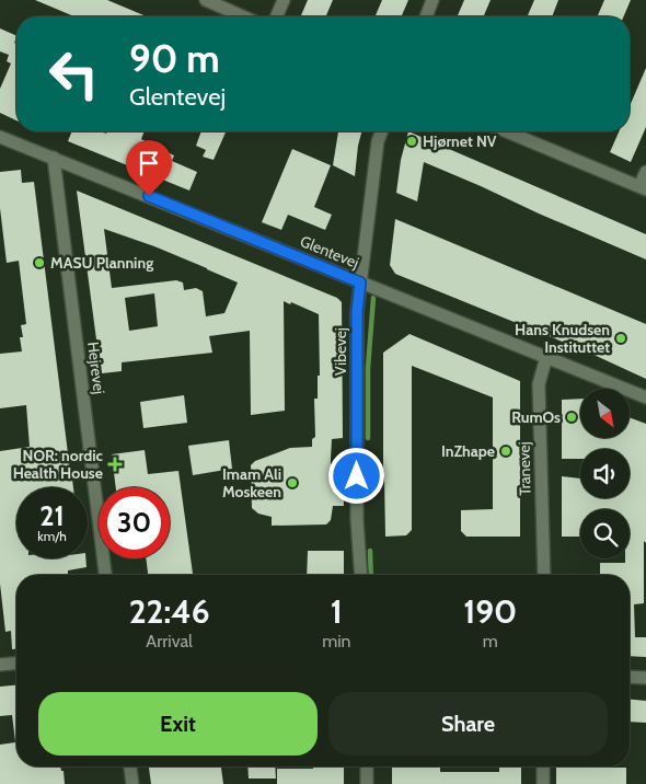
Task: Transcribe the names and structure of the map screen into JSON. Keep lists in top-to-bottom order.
{
  "streets": {
    "street": [
      "Glentevej",
      "Vibevej",
      "Hejrevej",
      "Tranevej"
    ]
  },
  "crossings": [
    ["Glentevej", "Vibevej"],
    ["Glentevej", "Hejrevej"],
    ["Glentevej", "Tranevej"]
  ],
  "places": {
    "other": [
      "Hjørnet NV",
      "MASU Planning",
      "Hans Knudsen Instituttet",
      "RumOs",
      "InZhape",
      "Imam Ali Moskeen"
    ],
    "health": ["NOR: nordic Health House"]
  },
  "north": "bottom right",
  "page": {
    "turn": ["90 m", "Glentevej"],
    "speed": "21 km/h",
    "limit": "30",
    "eta": [
      "22:46",
      "Arrival",
      "1",
      "min",
      "190",
      "m"
    ],
    "buttons": ["Exit", "Share"]
  }
}
